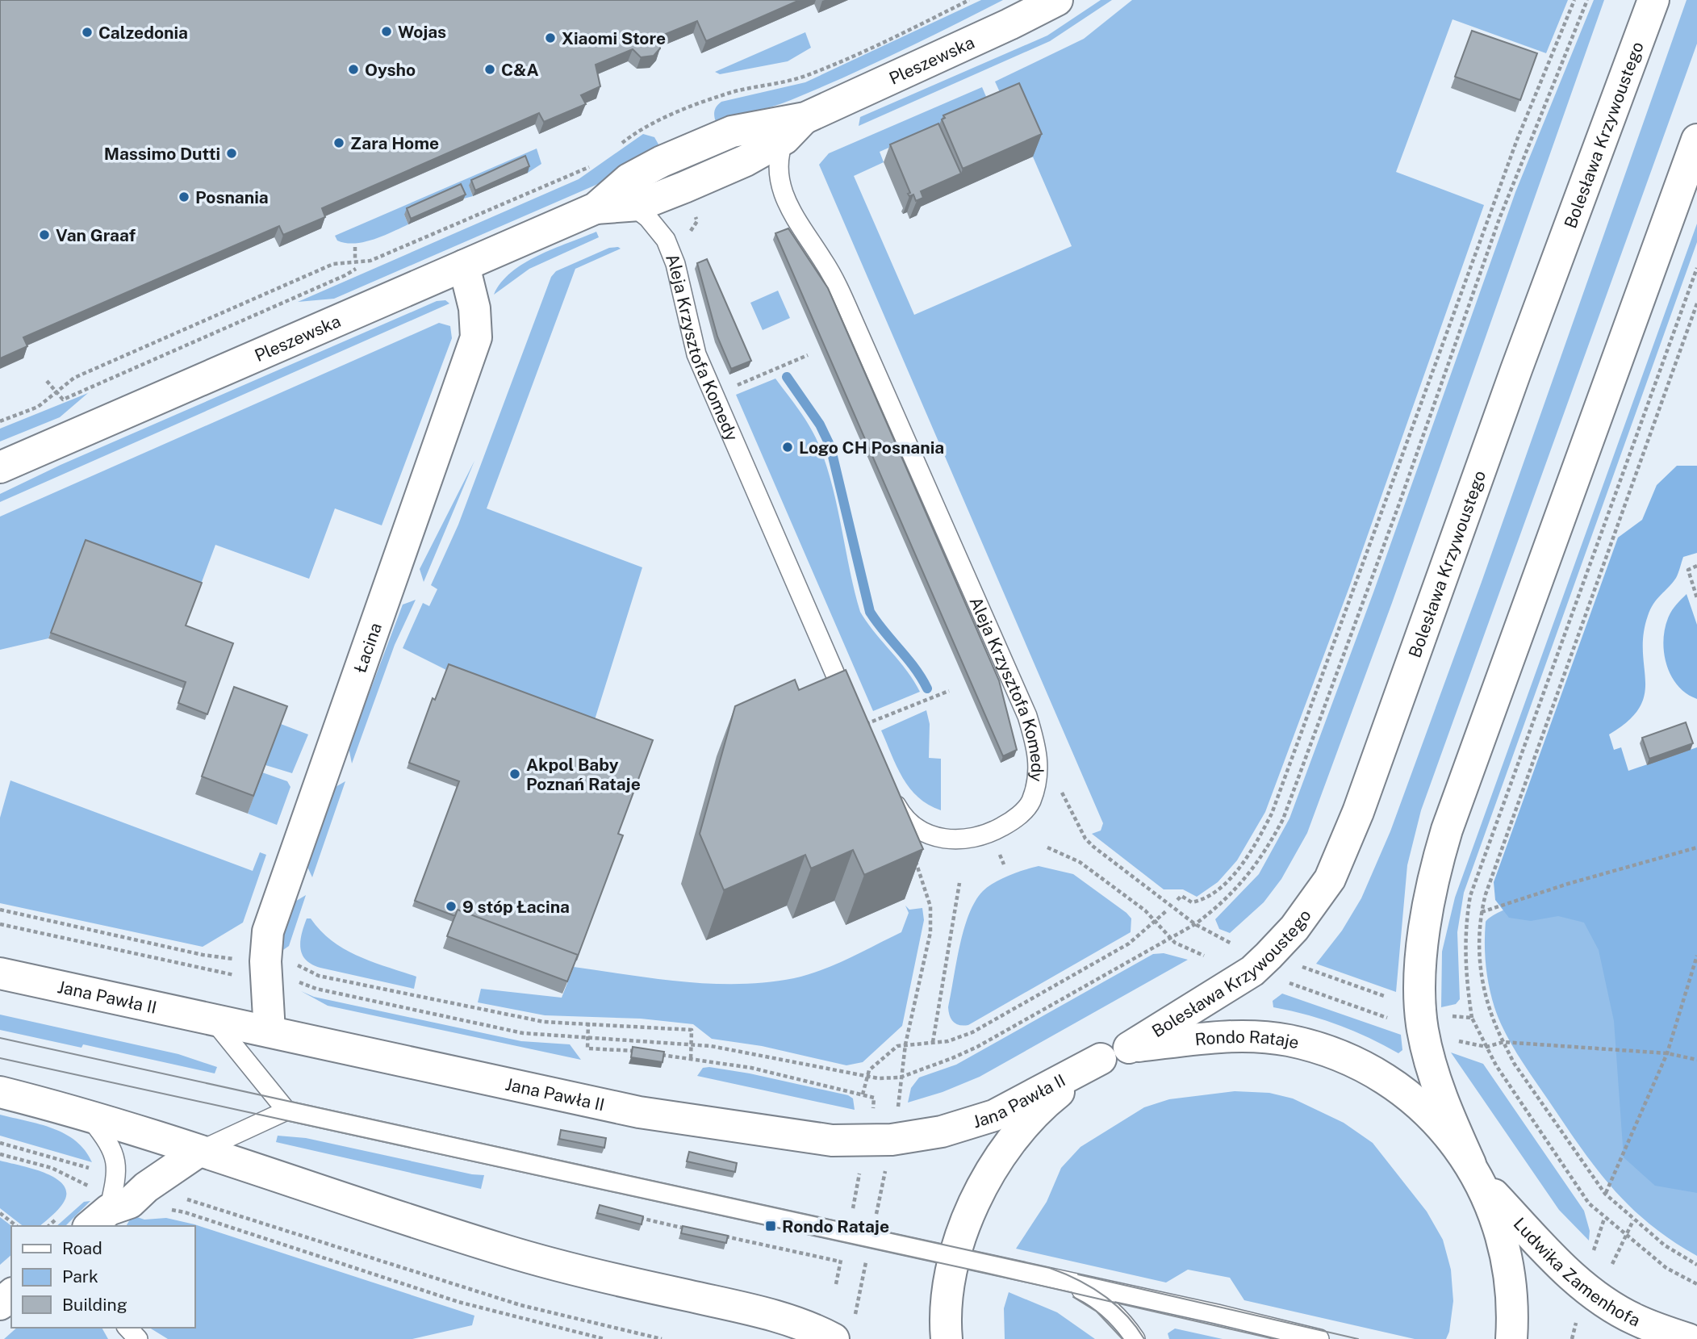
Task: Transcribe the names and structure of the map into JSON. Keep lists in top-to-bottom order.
{
  "streets": {
    "main road": [
      "Pleszewska",
      "Bolesława Krzywoustego",
      "Łacina",
      "Jana Pawła II",
      "Rondo Rataje",
      "Ludwika Zamenhofa"
    ],
    "lane": ["Aleja Krzysztofa Komedy"]
  },
  "crossings": [
    ["Pleszewska", "Aleja Krzysztofa Komedy"],
    ["Pleszewska", "Łacina"],
    ["Bolesława Krzywoustego", "Rondo Rataje"],
    ["Łacina", "Jana Pawła II"],
    ["Jana Pawła II", "Rondo Rataje"],
    ["Rondo Rataje", "Ludwika Zamenhofa"]
  ],
  "places": {
    "other": [
      "Wojas",
      "Calzedonia",
      "Xiaomi Store",
      "Oysho",
      "C&A",
      "Zara Home",
      "Massimo Dutti",
      "Posnania",
      "Van Graaf",
      "Logo CH Posnania",
      "Akpol Baby Poznań Rataje",
      "9 stóp Łacina"
    ],
    "transit": ["Rondo Rataje"]
  },
  "legend": ["Road", "Park", "Building"]
}
